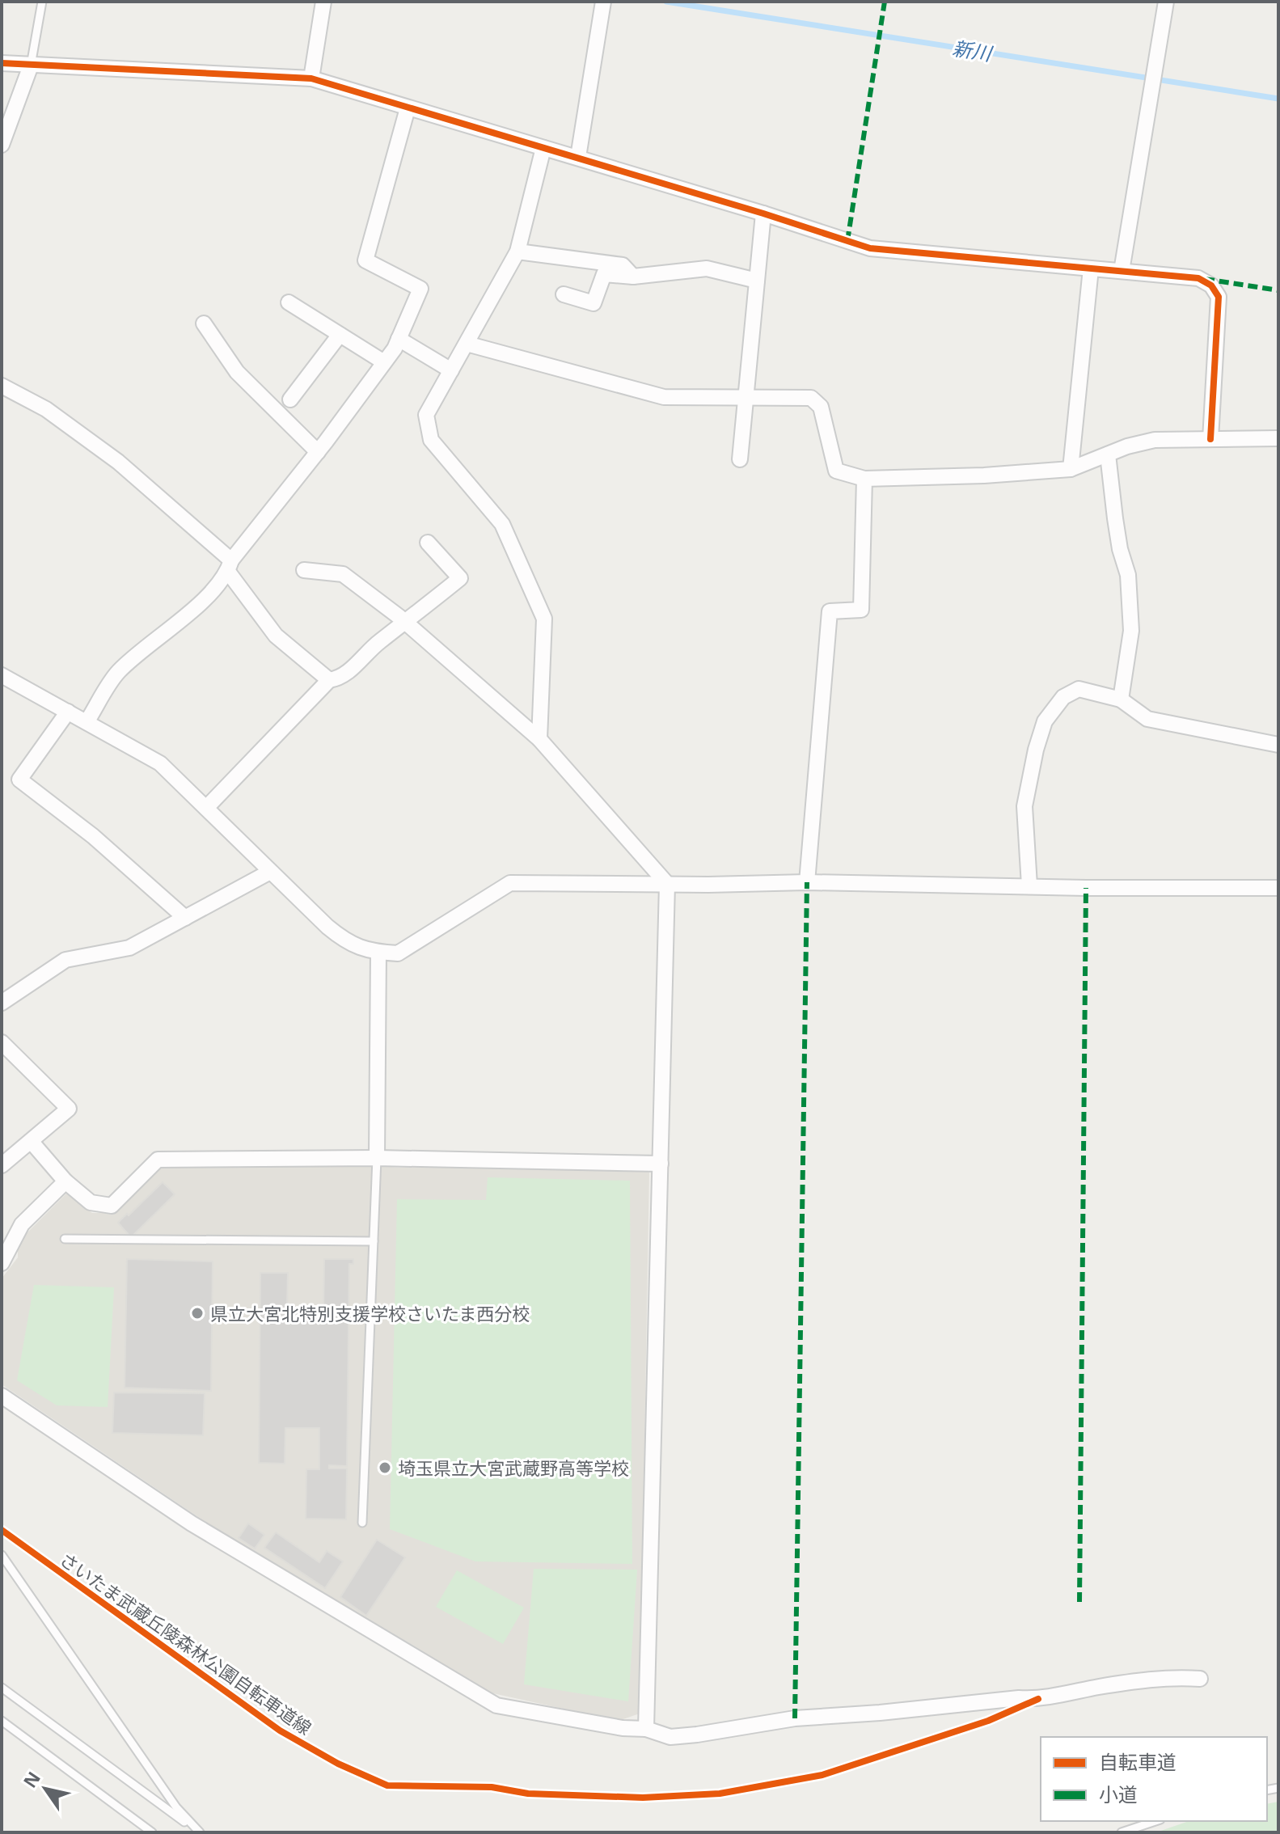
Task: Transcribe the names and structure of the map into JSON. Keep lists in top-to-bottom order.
{
  "streets": {
    "cycle path": ["さいたま武蔵丘陵森林公園自転車道線"]
  },
  "water": ["新川"],
  "places": ["県立大宮北特別支援学校さいたま西分校", "埼玉県立大宮武蔵野高等学校"],
  "legend": ["自転車道", "小道"],
  "north": "top left"
}
